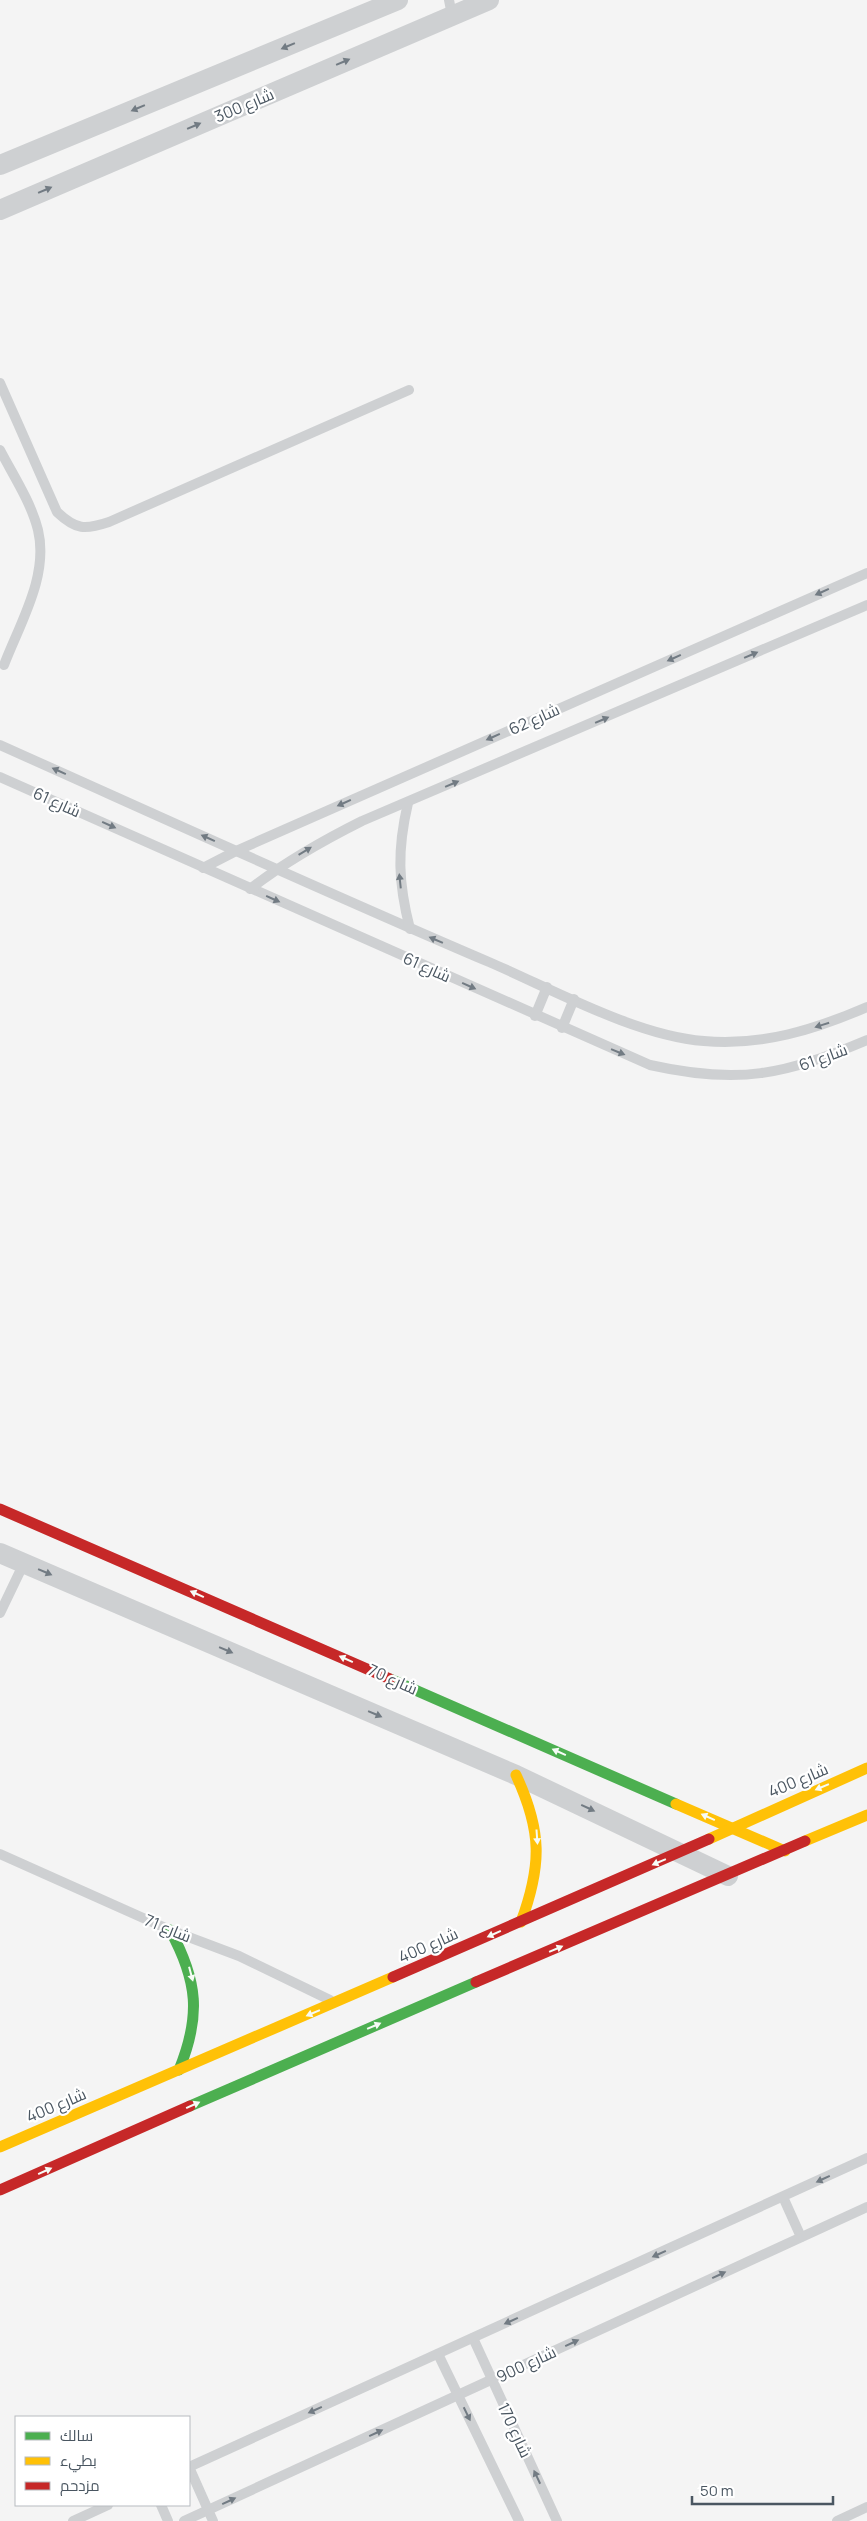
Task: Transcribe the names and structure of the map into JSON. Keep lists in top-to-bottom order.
{
  "streets": {
    "street": ["شارع 300", "شارع 70", "شارع 400"],
    "lane": [
      "شارع 62",
      "شارع 61",
      "شارع 71",
      "شارع 900",
      "شارع 170"
    ]
  },
  "crossings": [
    ["شارع 62", "شارع 61"],
    ["شارع 70", "شارع 400"],
    ["شارع 400", "شارع 71"],
    ["شارع 900", "شارع 170"]
  ],
  "legend": ["سالك", "بطيء", "مزدحم"],
  "scale_bar": "50 m"
}
